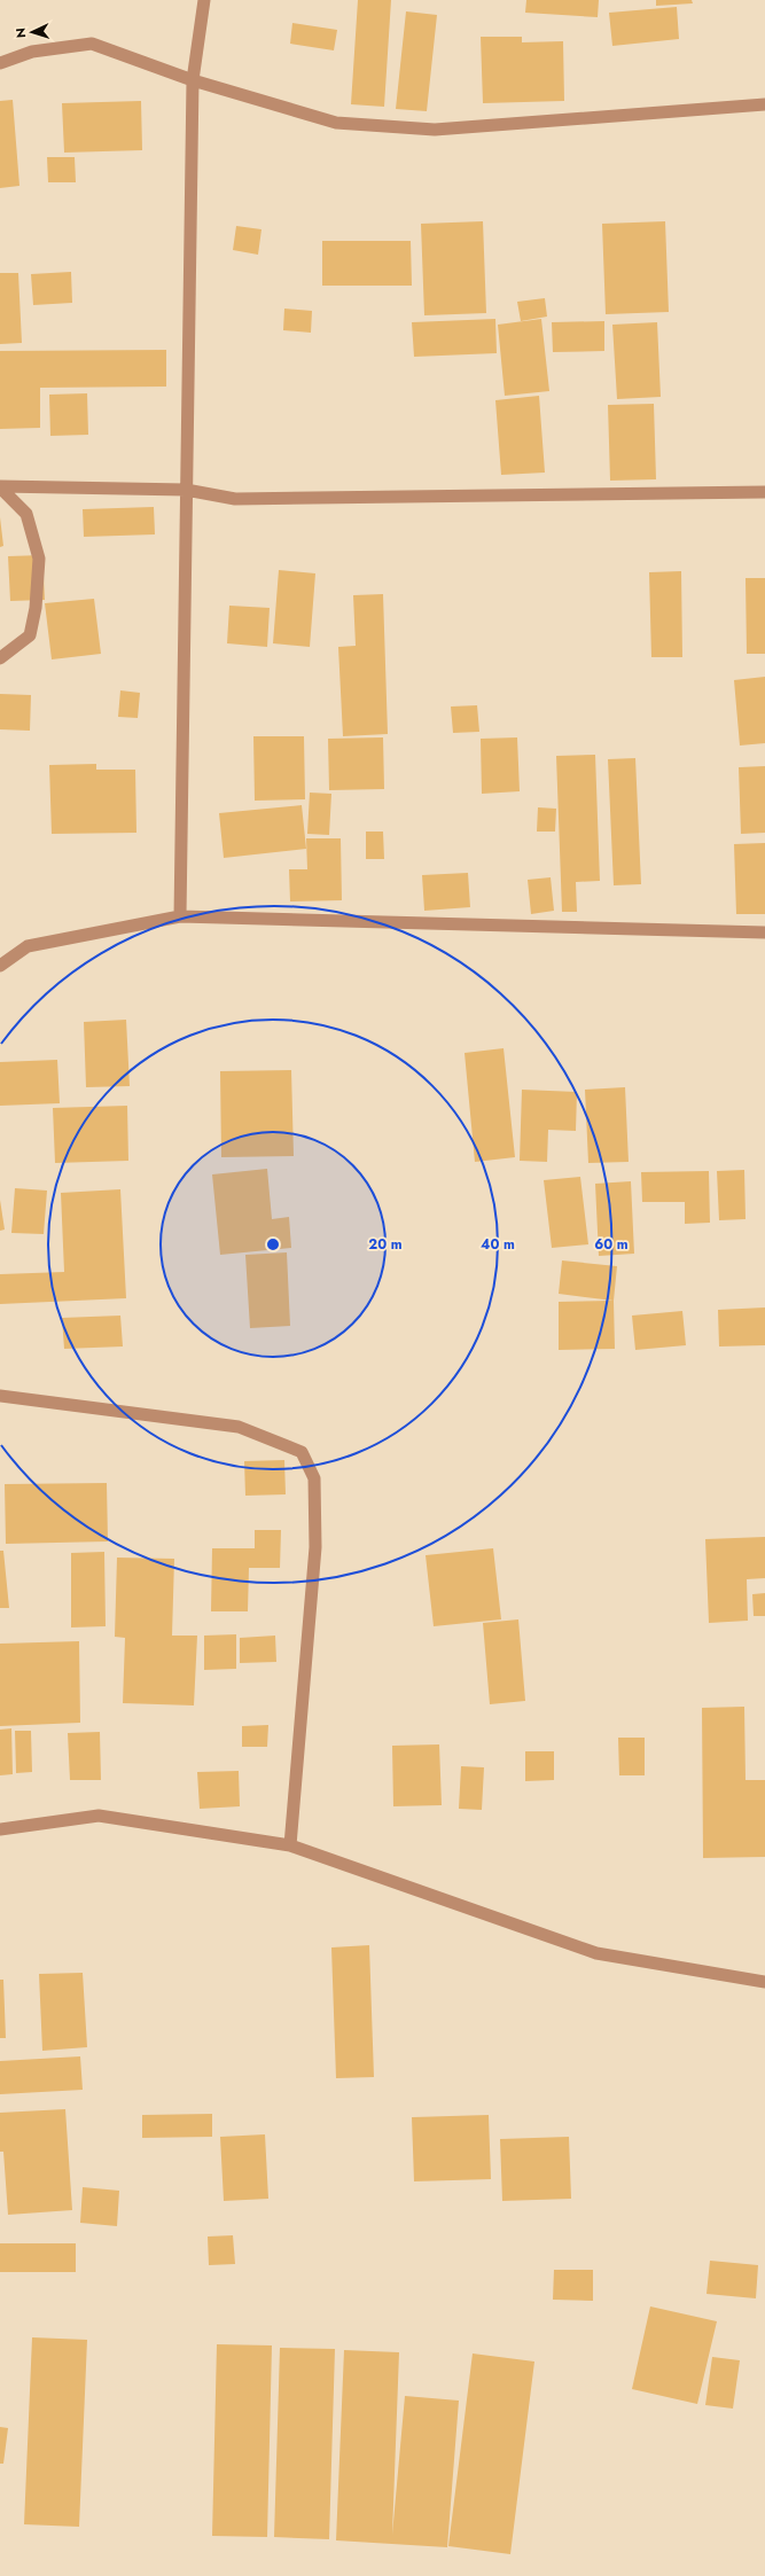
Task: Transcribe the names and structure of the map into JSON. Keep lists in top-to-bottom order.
{
  "north": "left",
  "rings": ["20 m", "40 m", "60 m"]
}
